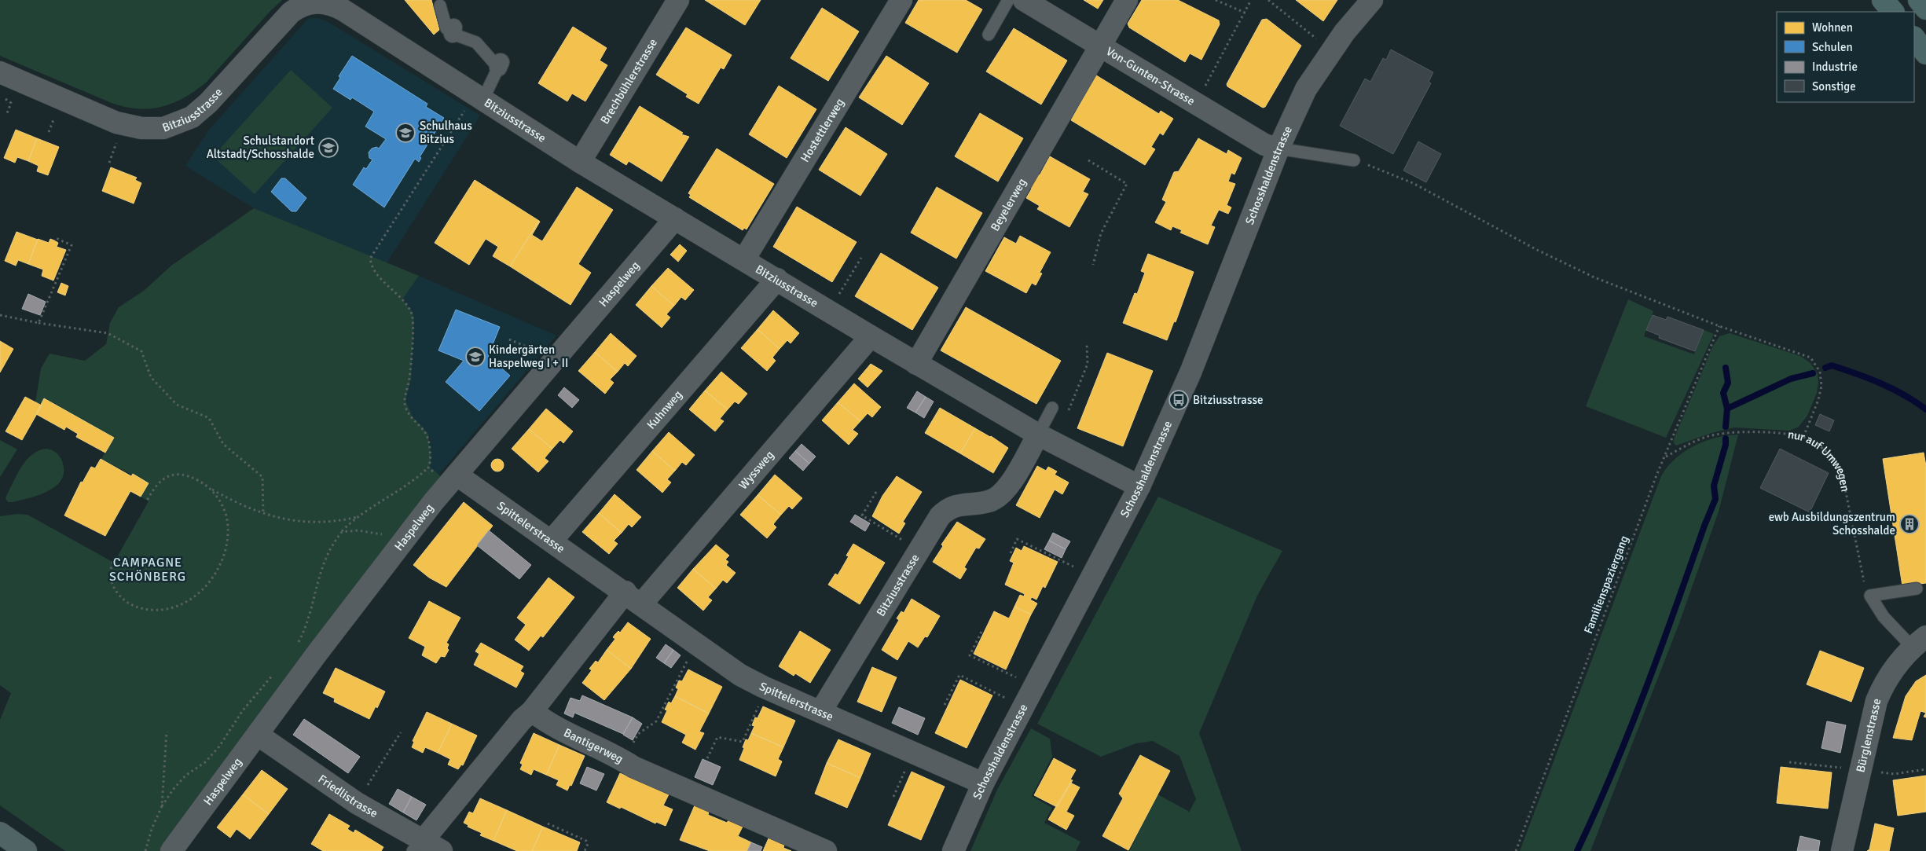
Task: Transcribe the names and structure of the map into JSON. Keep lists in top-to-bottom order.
{
  "streets": {
    "street": [
      "Von-Gunten-Strasse",
      "Brechbühlerstrasse",
      "Bitziusstrasse",
      "Hostettlerweg",
      "Schosshaldenstrasse",
      "Beyelerweg",
      "Haspelweg",
      "Kuhnweg",
      "Wyssweg",
      "Spittelerstrasse",
      "Bürglenstrasse",
      "Bantigerweg",
      "Friedlistrasse"
    ],
    "path": ["nur auf Umwegen", "Familienspaziergang"]
  },
  "crossings": [
    ["Von-Gunten-Strasse", "Schosshaldenstrasse"],
    ["Von-Gunten-Strasse", "Beyelerweg"],
    ["Brechbühlerstrasse", "Bitziusstrasse"],
    ["Bitziusstrasse", "Hostettlerweg"],
    ["Bitziusstrasse", "Schosshaldenstrasse"],
    ["Bitziusstrasse", "Beyelerweg"],
    ["Bitziusstrasse", "Haspelweg"],
    ["Bitziusstrasse", "Kuhnweg"],
    ["Bitziusstrasse", "Wyssweg"],
    ["Bitziusstrasse", "Spittelerstrasse"],
    ["Schosshaldenstrasse", "Spittelerstrasse"],
    ["Haspelweg", "Spittelerstrasse"],
    ["Haspelweg", "Friedlistrasse"],
    ["Kuhnweg", "Spittelerstrasse"],
    ["nur auf Umwegen", "Familienspaziergang"],
    ["Wyssweg", "Spittelerstrasse"]
  ],
  "districts": ["CAMPAGNE SCHÖNBERG"],
  "places": {
    "school or university": ["Schulhaus Bitzius", "Schulstandort Altstadt/Schosshalde", "Kindergärten Haspelweg I + II"],
    "bus stop": ["Bitziusstrasse"],
    "building": ["ewb Ausbildungszentrum Schosshalde"]
  },
  "legend": [
    "Wohnen",
    "Schulen",
    "Industrie",
    "Sonstige"
  ]
}
